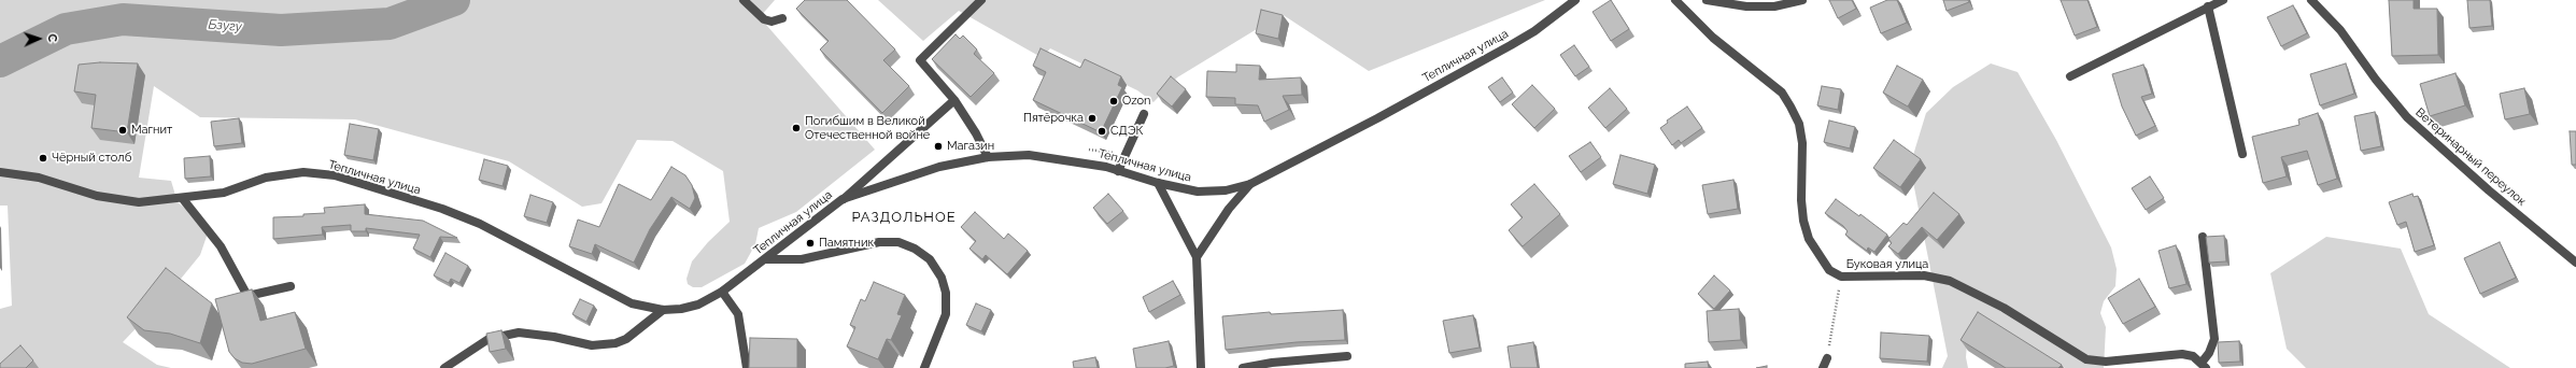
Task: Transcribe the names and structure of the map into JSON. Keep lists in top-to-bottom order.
{
  "streets": {
    "street": ["Тепличная улица", "Ветеринарный переулок", "Буковая улица"]
  },
  "districts": ["РАЗДОЛЬНОЕ"],
  "water": ["Бзугу"],
  "places": [
    "Ozon",
    "Пятёрочка",
    "Погибшим в Великой Отечественной войне",
    "Магнит",
    "СДЭК",
    "Магазин",
    "Чёрный столб",
    "Памятник"
  ],
  "north": "right"
}
